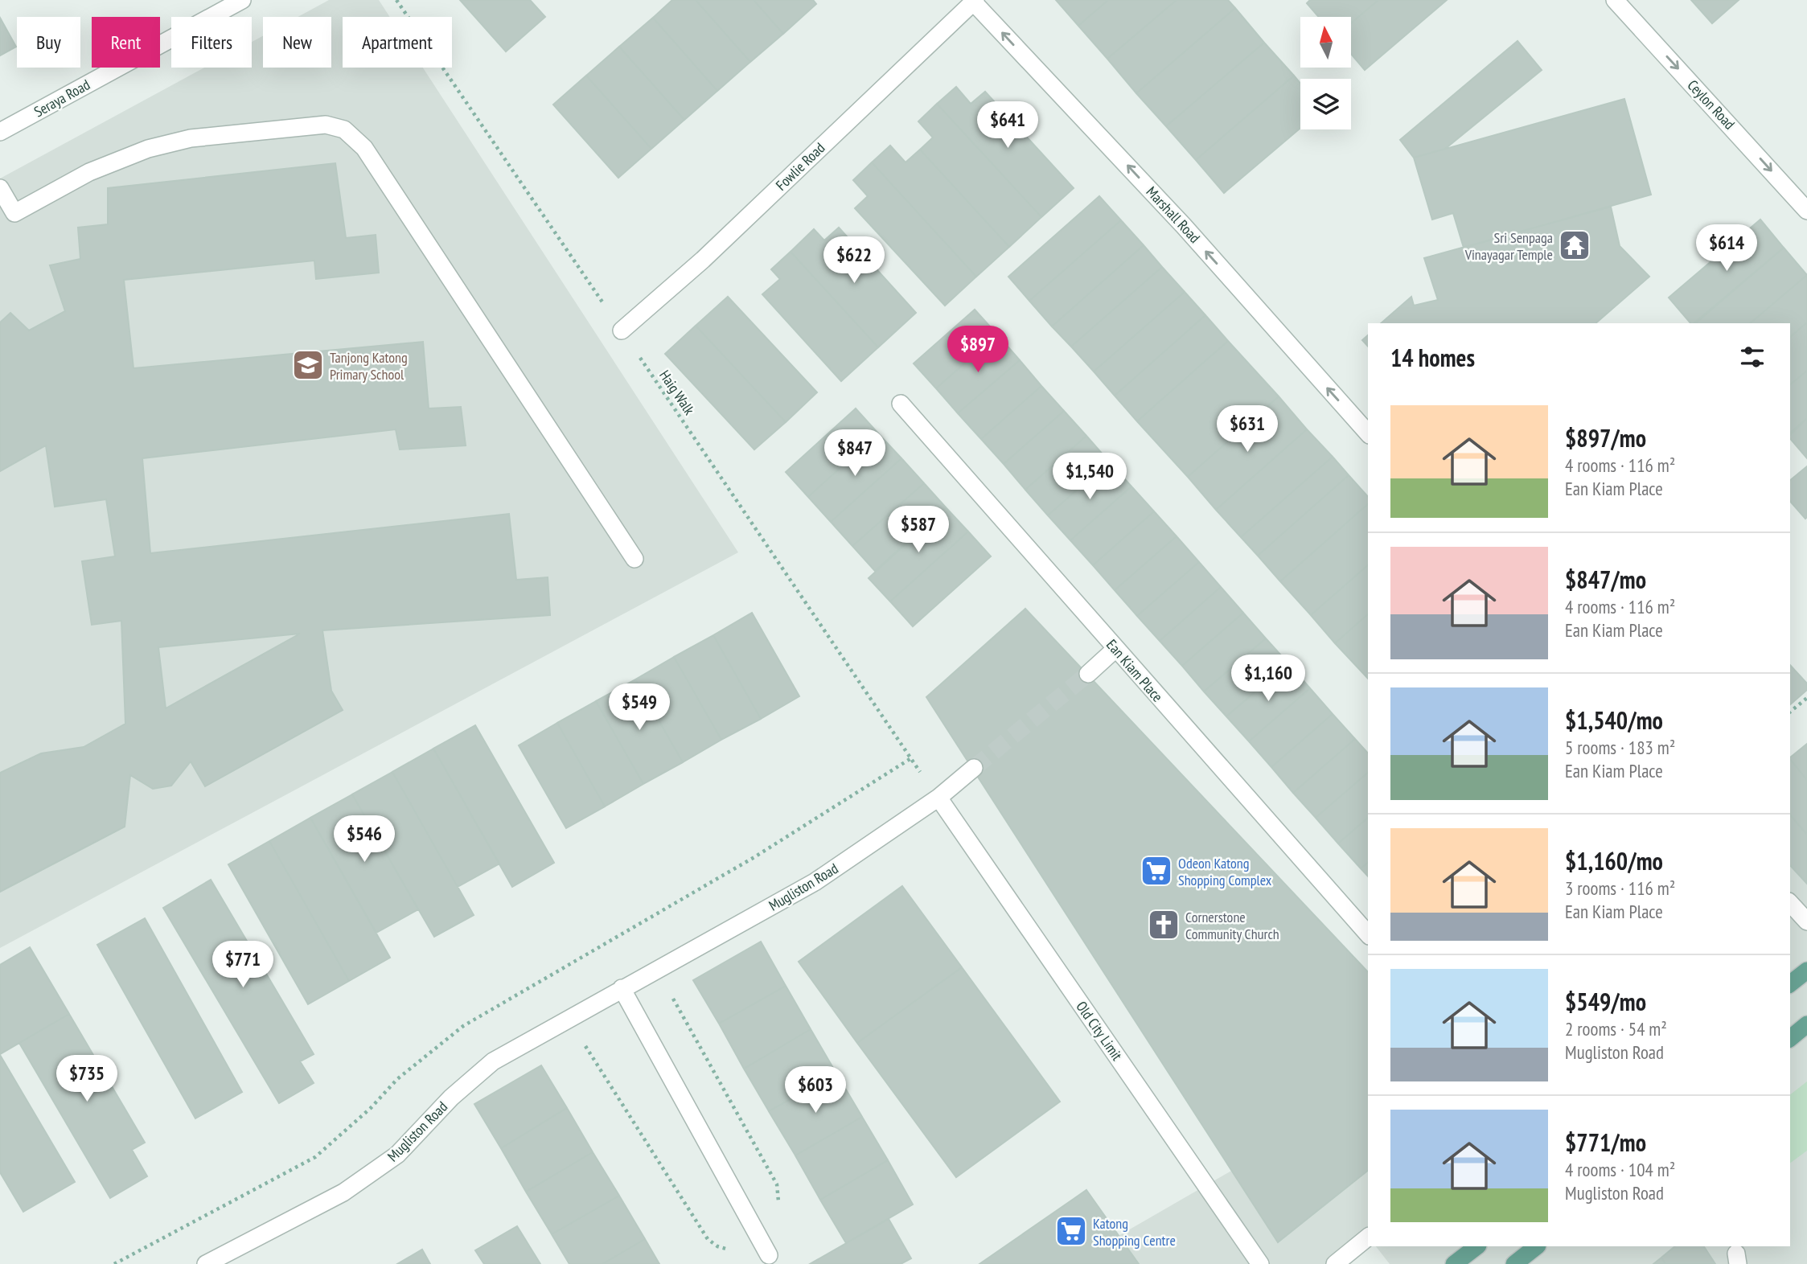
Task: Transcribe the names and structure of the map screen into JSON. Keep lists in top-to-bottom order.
{
  "streets": {
    "street": [
      "Seraya Road",
      "Ceylon Road",
      "Fowlie Road",
      "Marshall Road",
      "Ean Kiam Place",
      "Mugliston Road",
      "Old City Limit"
    ],
    "path": ["Haig Walk"]
  },
  "crossings": [
    ["Fowlie Road", "Marshall Road"],
    ["Fowlie Road", "Haig Walk"],
    ["Haig Walk", "Mugliston Road"],
    ["Haig Walk", "Old City Limit"],
    ["Mugliston Road", "Old City Limit"]
  ],
  "one_way": ["Ceylon Road", "Marshall Road"],
  "places": {
    "temple": ["Sri Senpaga Vinayagar Temple"],
    "school or university": ["Tanjong Katong Primary School"],
    "supermarket": ["Odeon Katong Shopping Complex", "Katong Shopping Centre"],
    "church": ["Cornerstone Community Church"]
  },
  "north": "top",
  "page": {
    "chip": [
      "Buy",
      "Rent",
      "Filters",
      "New",
      "Apartment"
    ],
    "price": [
      "$641",
      "$614",
      "$622",
      "$897",
      "$631",
      "$847",
      "$1,540",
      "$587",
      "$1,160",
      "$549",
      "$546",
      "$771",
      "$735",
      "$603"
    ],
    "heading": "14 homes",
    "list": [
      {
        "name": "$897/mo",
        "note": "4 rooms · 116 m² · Ean Kiam Place"
      },
      {
        "name": "$847/mo",
        "note": "4 rooms · 116 m² · Ean Kiam Place"
      },
      {
        "name": "$1,540/mo",
        "note": "5 rooms · 183 m² · Ean Kiam Place"
      },
      {
        "name": "$1,160/mo",
        "note": "3 rooms · 116 m² · Ean Kiam Place"
      },
      {
        "name": "$549/mo",
        "note": "2 rooms · 54 m² · Mugliston Road"
      },
      {
        "name": "$771/mo",
        "note": "4 rooms · 104 m² · Mugliston Road"
      }
    ]
  }
}
